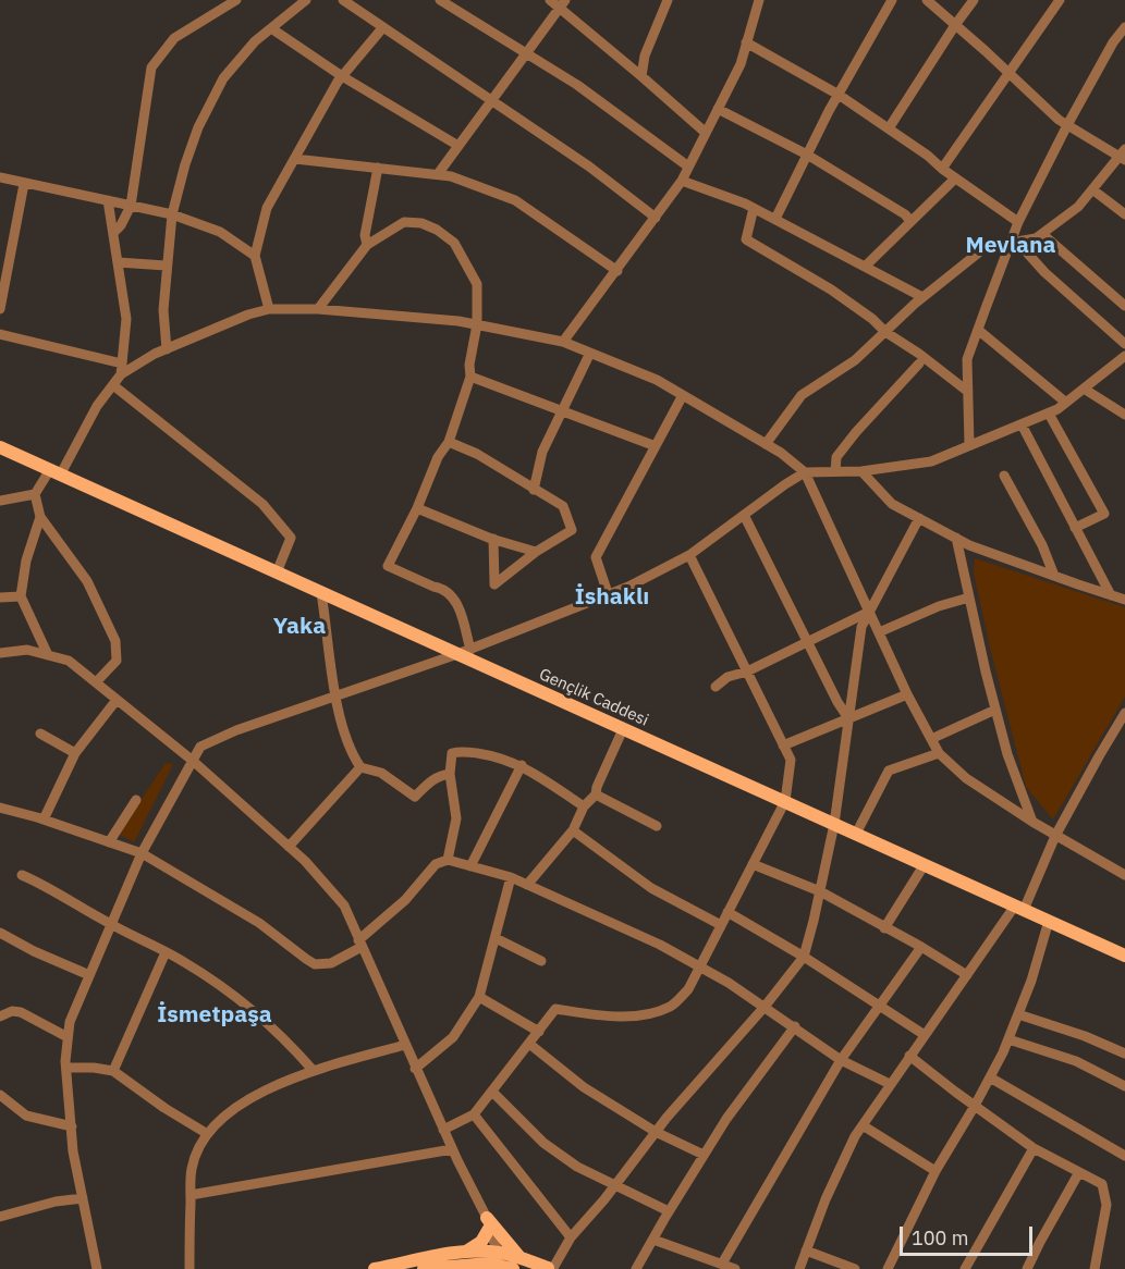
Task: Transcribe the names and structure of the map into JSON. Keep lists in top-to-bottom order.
{
  "streets": {
    "main road": ["Gençlik Caddesi"]
  },
  "districts": [
    "Mevlana",
    "İshaklı",
    "Yaka",
    "İsmetpaşa"
  ],
  "scale_bar": "100 m"
}
